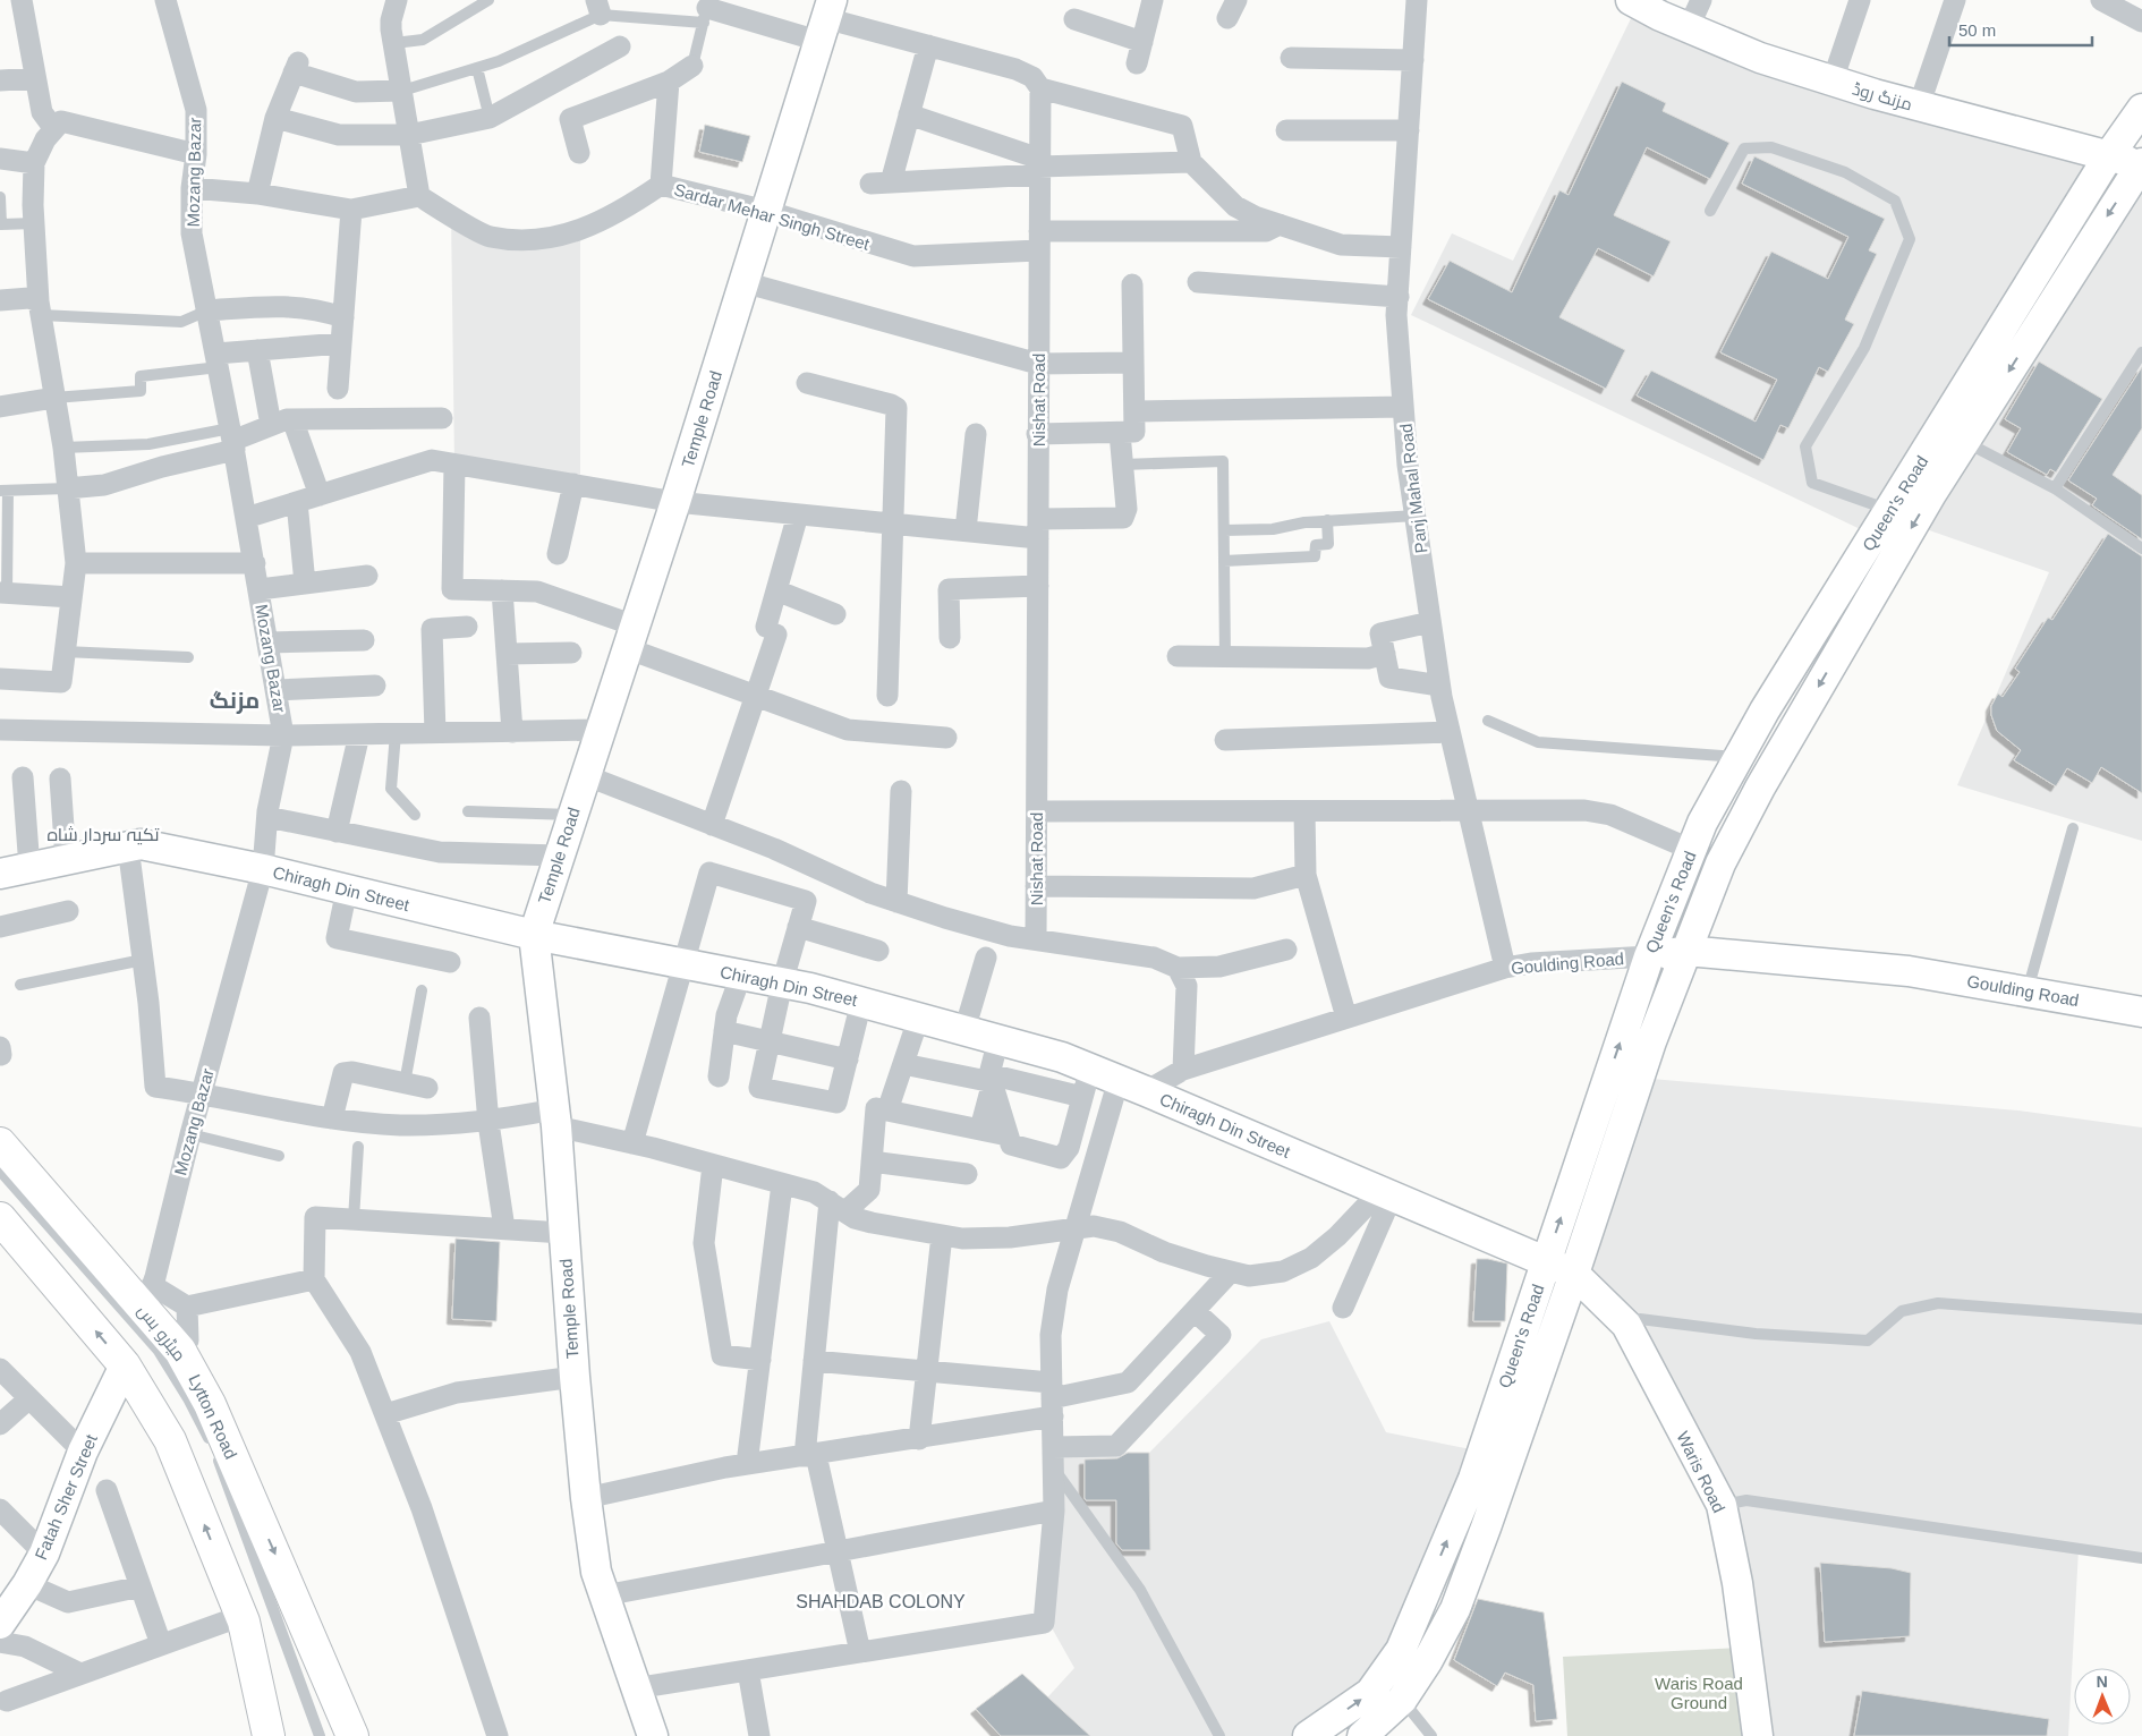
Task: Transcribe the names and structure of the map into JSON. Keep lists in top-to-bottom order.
{
  "streets": {
    "main road": ["Lytton Road"],
    "street": [
      "مزنگ روڈ",
      "Mozang Bazar",
      "Sardar Mehar Singh Street",
      "Nishat Road",
      "Temple Road",
      "Panj Mahal Road",
      "Queen's Road",
      "Chiragh Din Street",
      "Goulding Road",
      "Waris Road",
      "Fatah Sher Street"
    ],
    "lane": ["میٹرو بس"]
  },
  "crossings": [
    ["مزنگ روڈ", "Queen's Road"],
    ["Mozang Bazar", "Chiragh Din Street"],
    ["Mozang Bazar", "Lytton Road"],
    ["Sardar Mehar Singh Street", "Nishat Road"],
    ["Sardar Mehar Singh Street", "Temple Road"],
    ["Temple Road", "Chiragh Din Street"],
    ["Panj Mahal Road", "Goulding Road"],
    ["Queen's Road", "Chiragh Din Street"],
    ["Queen's Road", "Goulding Road"],
    ["Queen's Road", "Waris Road"],
    ["Chiragh Din Street", "Goulding Road"],
    ["Chiragh Din Street", "Waris Road"]
  ],
  "districts": ["مزنگ", "تکیہ سردار شاہ", "SHAHDAB COLONY"],
  "parks": ["Waris Road Ground"],
  "scale_bar": "50 m",
  "north": "top"
}
